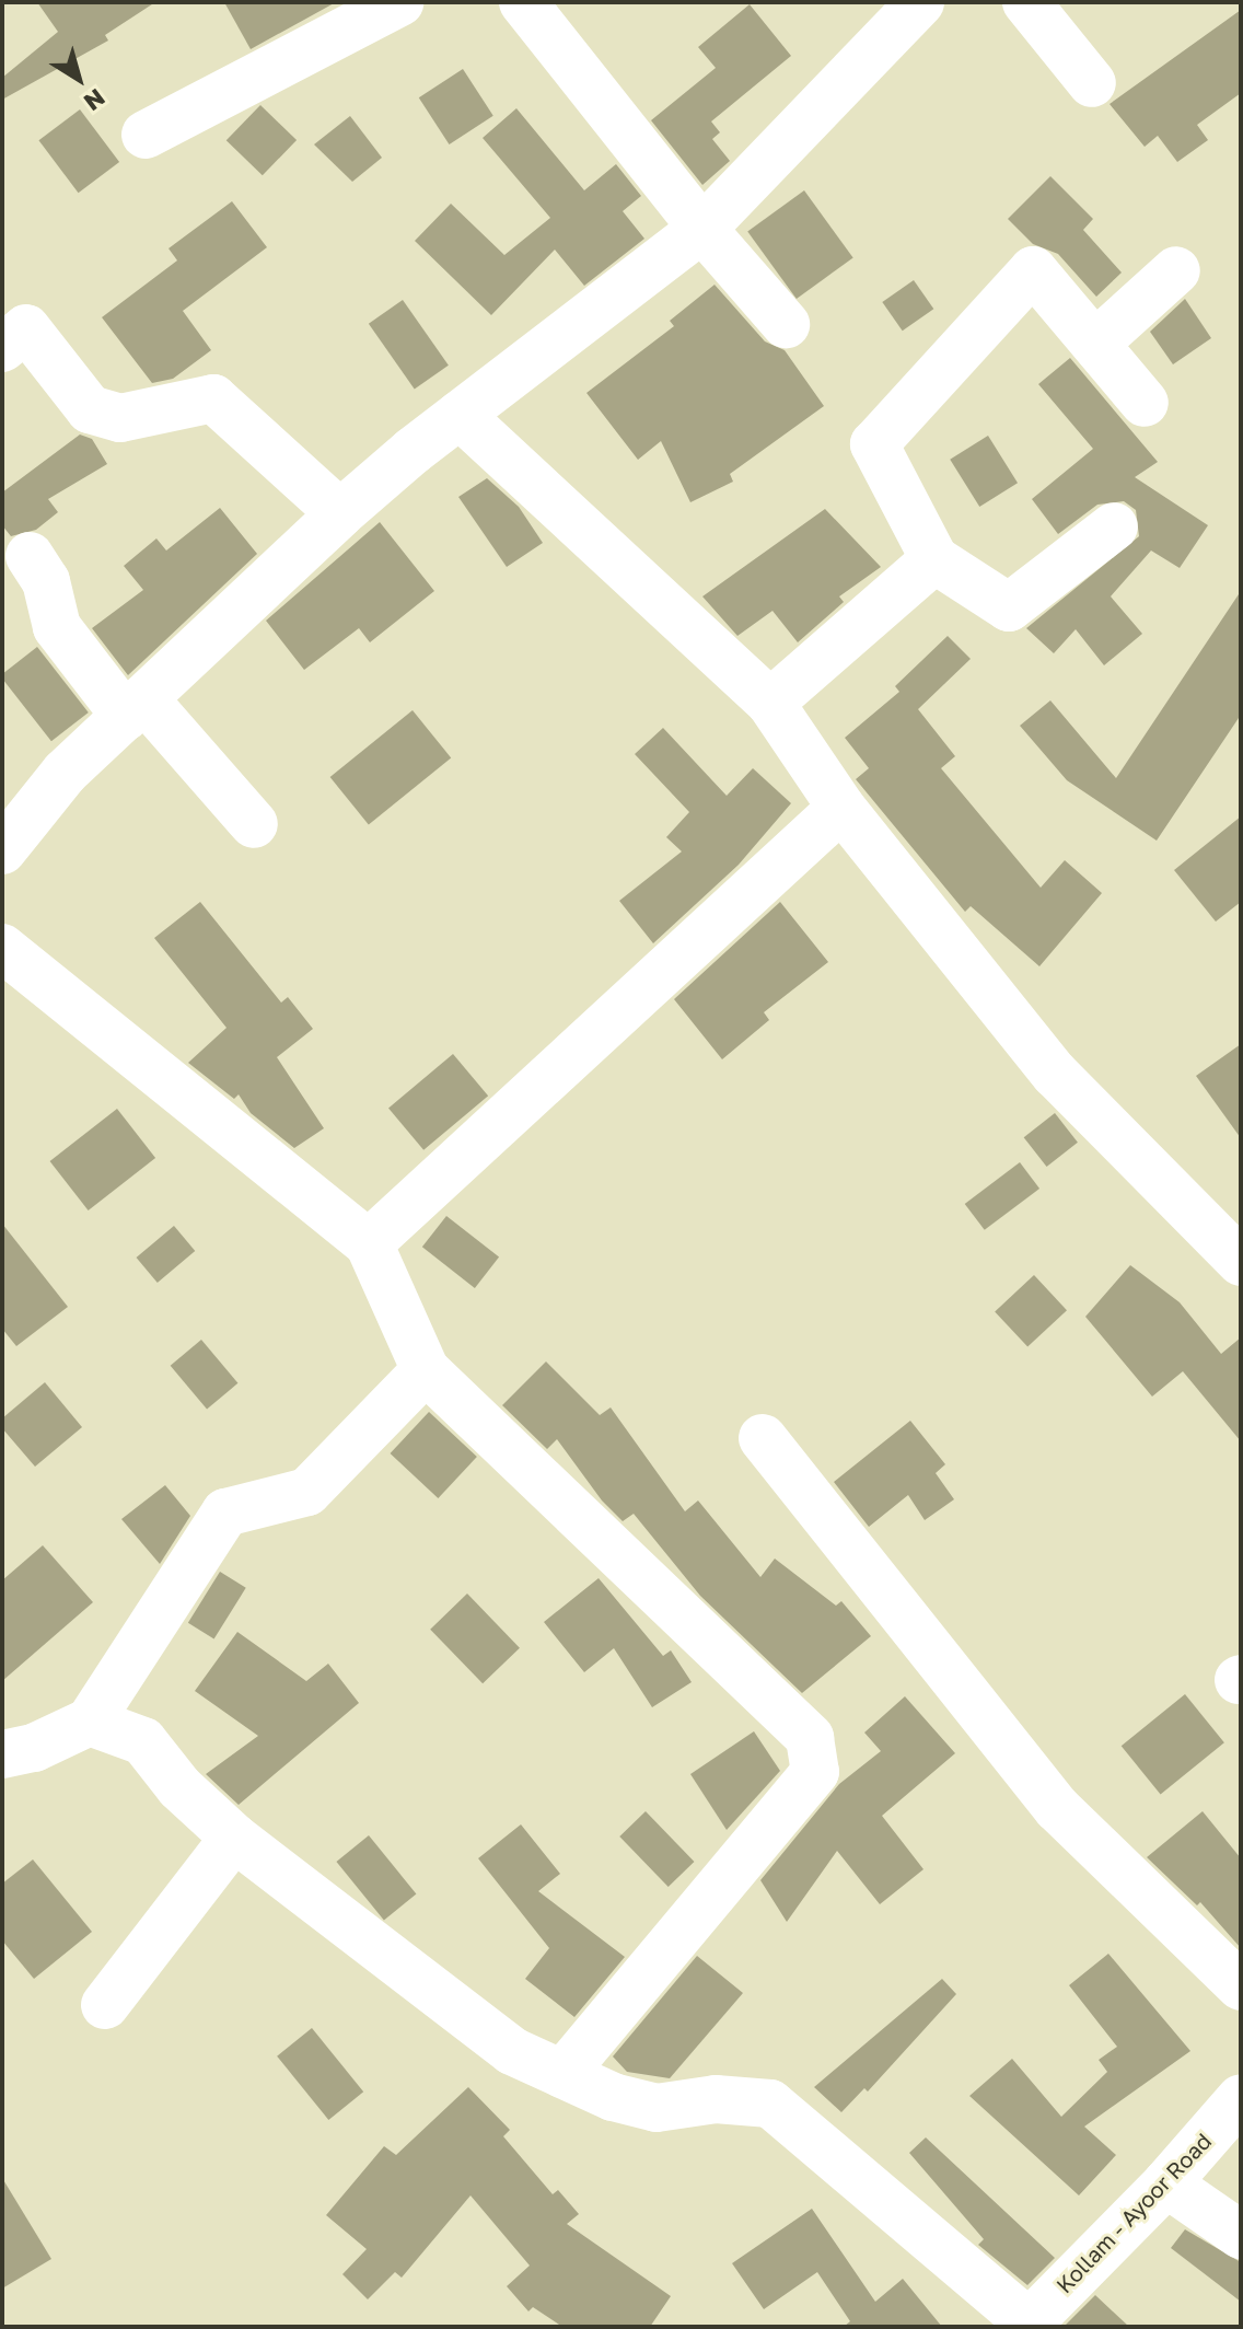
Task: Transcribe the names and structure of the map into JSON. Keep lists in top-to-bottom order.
{
  "streets": {
    "street": ["Kollam - Ayoor Road"]
  },
  "north": "bottom right"
}
